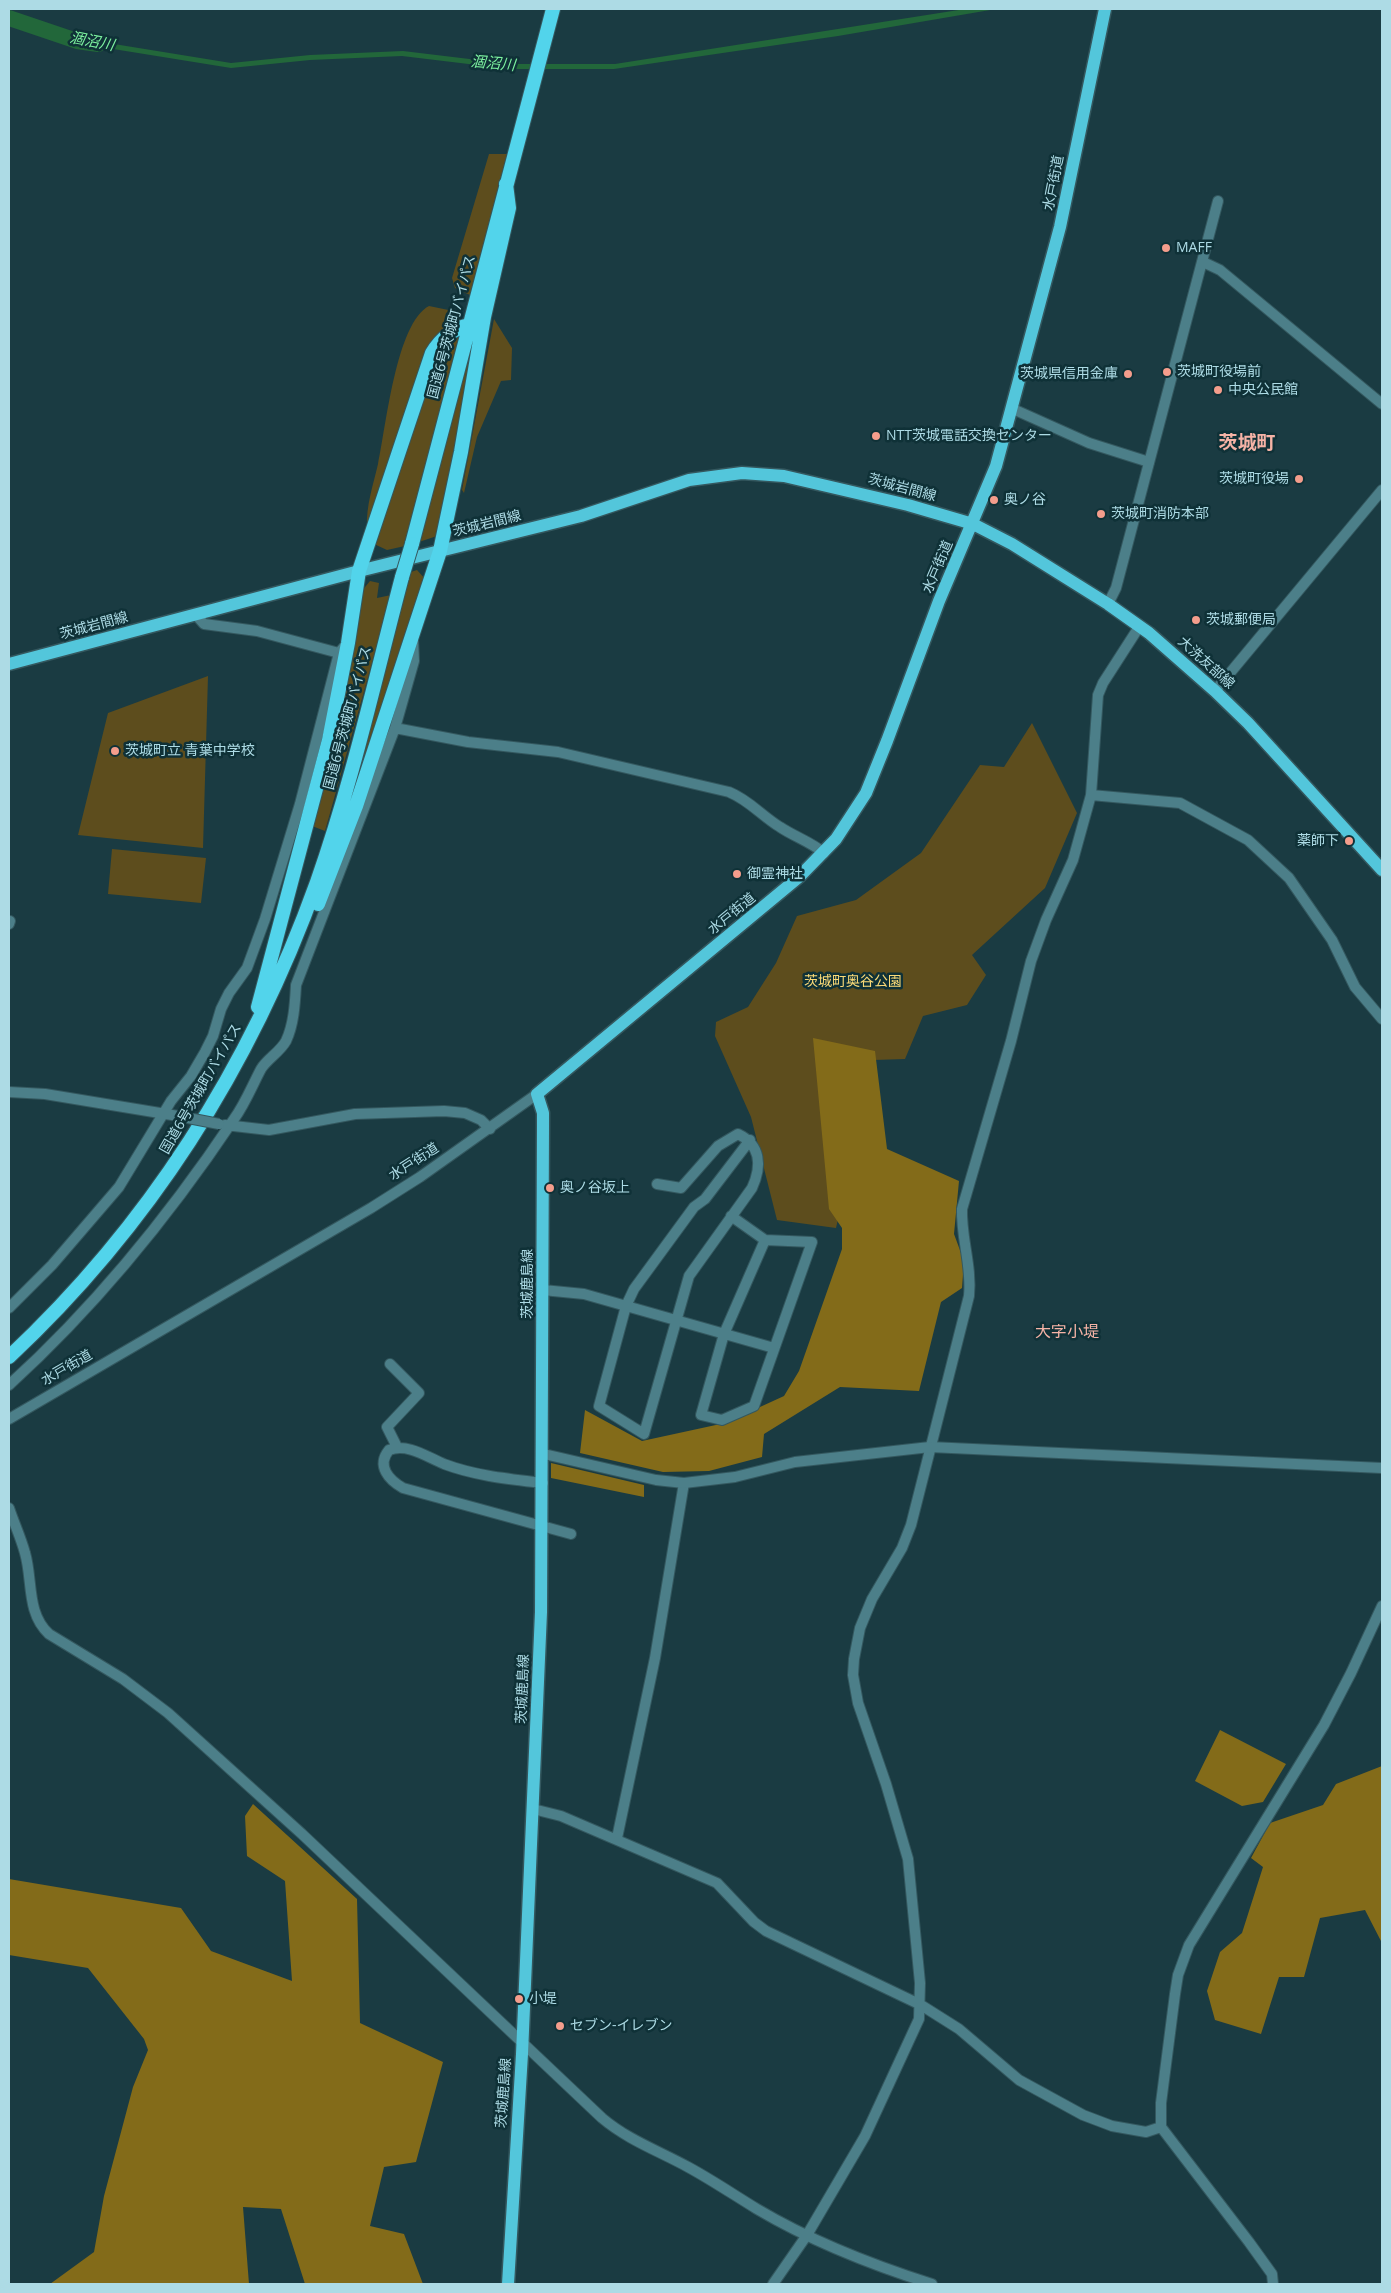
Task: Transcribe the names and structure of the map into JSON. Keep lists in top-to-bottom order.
{
  "streets": {
    "highway": ["国道6号茨城町バイパス"],
    "main road": [
      "水戸街道",
      "茨城岩間線",
      "大洗友部線",
      "茨城鹿島線"
    ]
  },
  "crossings": [
    ["水戸街道", "茨城岩間線"],
    ["水戸街道", "大洗友部線"],
    ["水戸街道", "茨城鹿島線"],
    ["茨城岩間線", "大洗友部線"]
  ],
  "districts": ["茨城町", "大字小堤"],
  "water": ["涸沼川"],
  "parks": ["茨城町奥谷公園"],
  "places": [
    "MAFF",
    "茨城町役場前",
    "茨城県信用金庫",
    "中央公民館",
    "NTT茨城電話交換センター",
    "茨城町役場",
    "奥ノ谷",
    "茨城町消防本部",
    "茨城郵便局",
    "茨城町立 青葉中学校",
    "薬師下",
    "御霊神社",
    "奥ノ谷坂上",
    "小堤",
    "セブン-イレブン"
  ]
}
